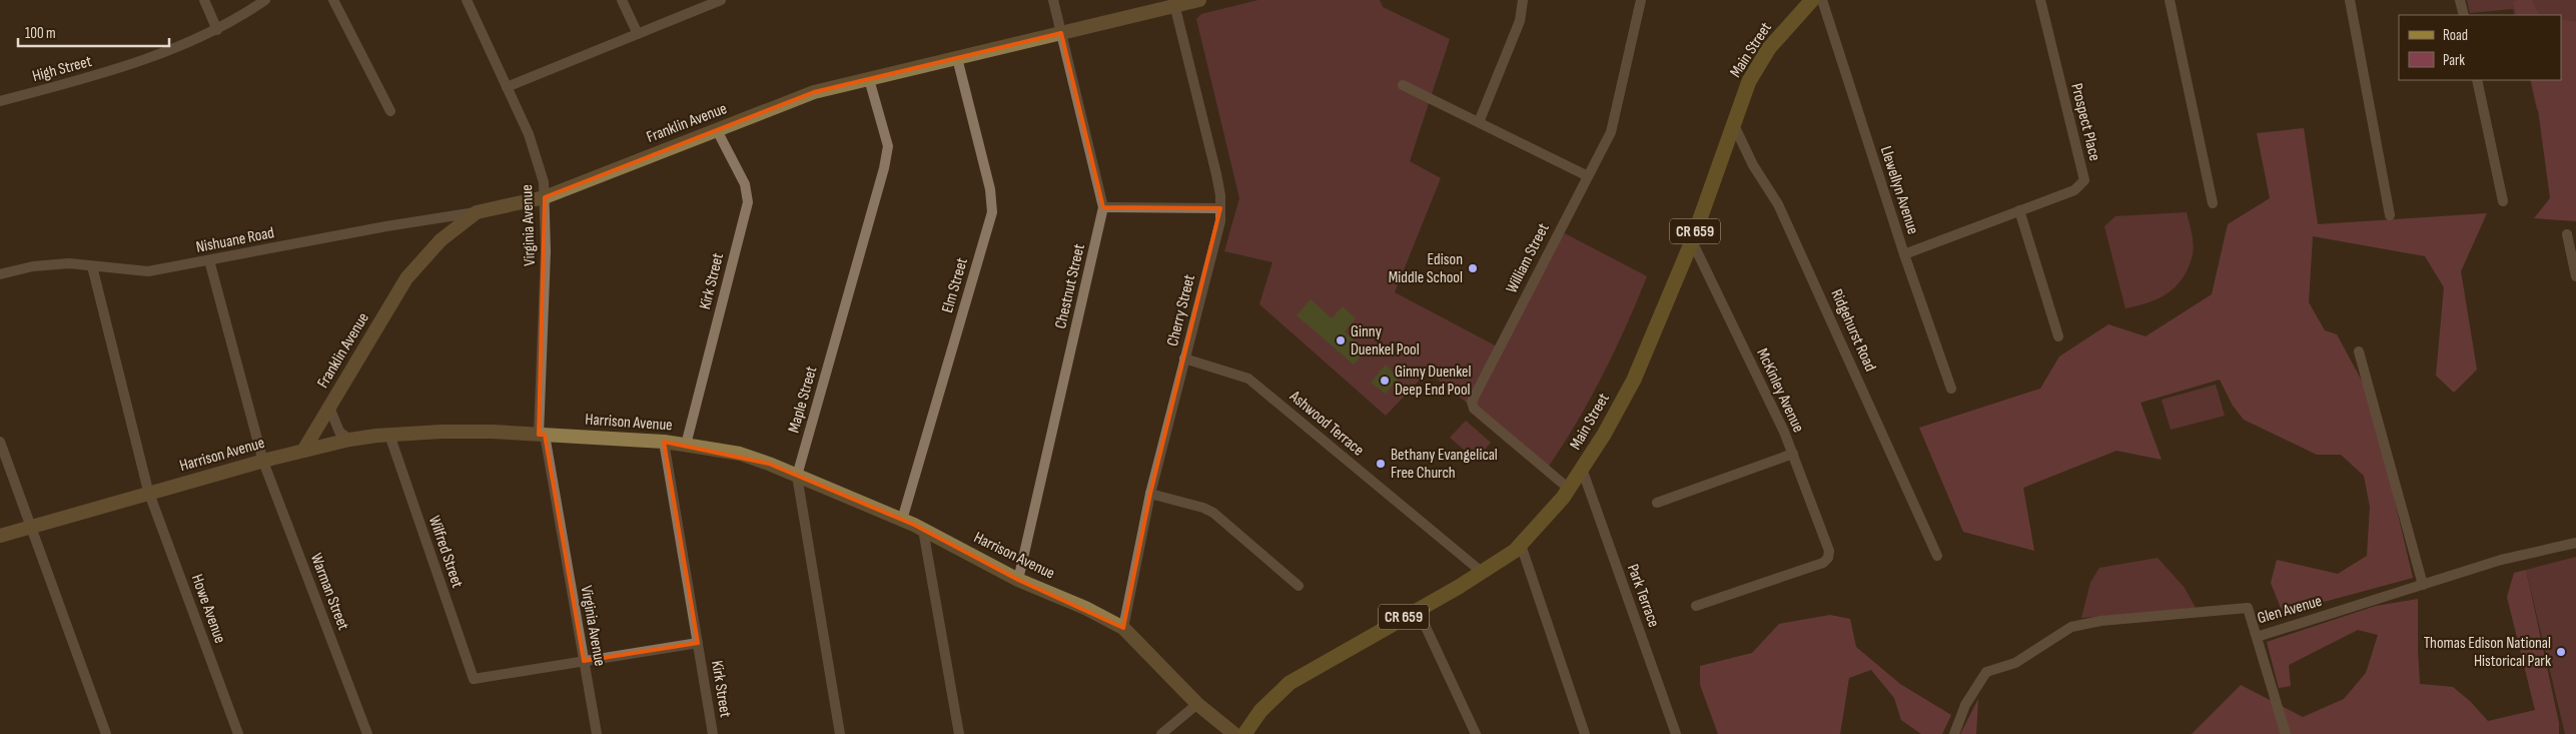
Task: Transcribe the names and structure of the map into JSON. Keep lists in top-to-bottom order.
{
  "streets": {
    "main road": ["Main Street", "CR 659"],
    "street": [
      "High Street",
      "Prospect Place",
      "Franklin Avenue",
      "Llewellyn Avenue",
      "Virginia Avenue",
      "Nishuane Road",
      "William Street",
      "Kirk Street",
      "Elm Street",
      "Chestnut Street",
      "Cherry Street",
      "Ridgehurst Road",
      "McKinley Avenue",
      "Maple Street",
      "Harrison Avenue",
      "Ashwood Terrace",
      "Wilfred Street",
      "Warman Street",
      "Park Terrace",
      "Howe Avenue",
      "Glen Avenue"
    ]
  },
  "crossings": [
    ["Main Street", "Llewellyn Avenue"],
    ["Main Street", "William Street"],
    ["Main Street", "Ridgehurst Road"],
    ["Main Street", "McKinley Avenue"],
    ["Main Street", "Ashwood Terrace"],
    ["Main Street", "Park Terrace"],
    ["Franklin Avenue", "Virginia Avenue"],
    ["Franklin Avenue", "Nishuane Road"],
    ["Franklin Avenue", "Kirk Street"],
    ["Franklin Avenue", "Elm Street"],
    ["Franklin Avenue", "Chestnut Street"],
    ["Franklin Avenue", "Cherry Street"],
    ["Franklin Avenue", "Maple Street"],
    ["Franklin Avenue", "Harrison Avenue"],
    ["Virginia Avenue", "Harrison Avenue"],
    ["Virginia Avenue", "Wilfred Street"],
    ["Nishuane Road", "Warman Street"],
    ["Nishuane Road", "Howe Avenue"],
    ["Kirk Street", "Harrison Avenue"],
    ["Elm Street", "Harrison Avenue"],
    ["Chestnut Street", "Harrison Avenue"],
    ["Cherry Street", "Harrison Avenue"],
    ["Cherry Street", "Ashwood Terrace"],
    ["Maple Street", "Harrison Avenue"],
    ["Harrison Avenue", "Wilfred Street"],
    ["Harrison Avenue", "Warman Street"],
    ["Harrison Avenue", "Howe Avenue"]
  ],
  "places": [
    "Edison Middle School",
    "Ginny Duenkel Pool",
    "Ginny Duenkel Deep End Pool",
    "Bethany Evangelical Free Church",
    "Thomas Edison National Historical Park"
  ],
  "legend": ["Road", "Park"],
  "scale_bar": "100 m"
}
